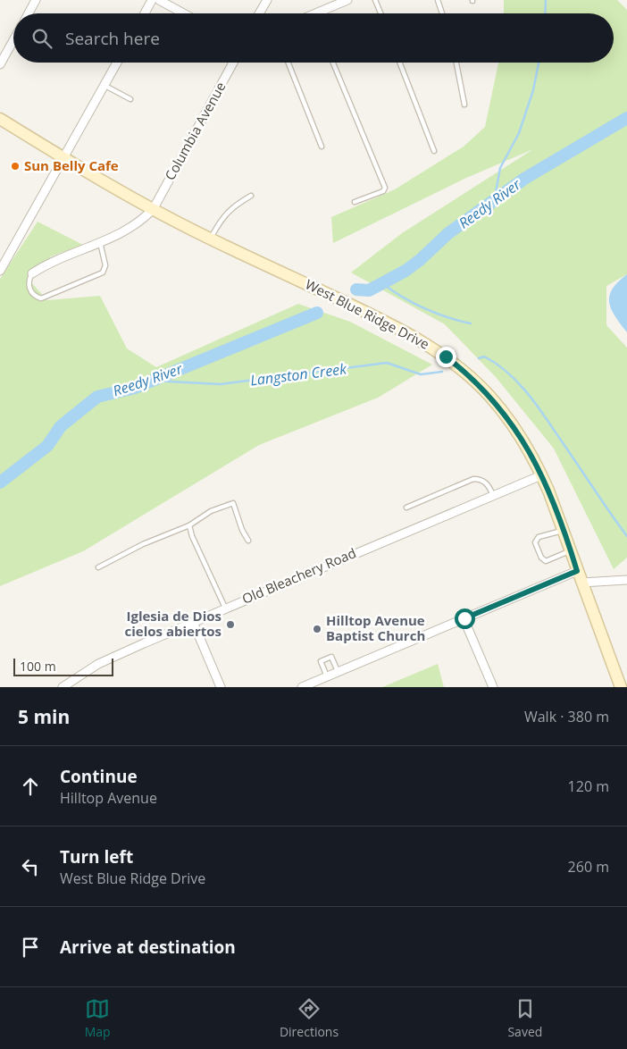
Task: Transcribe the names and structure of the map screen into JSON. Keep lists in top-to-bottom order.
{
  "streets": {
    "main road": ["West Blue Ridge Drive"],
    "street": ["Columbia Avenue", "Old Bleachery Road"]
  },
  "crossings": [
    ["Columbia Avenue", "West Blue Ridge Drive"],
    ["West Blue Ridge Drive", "Old Bleachery Road"]
  ],
  "water": ["Reedy River", "Langston Creek"],
  "places": ["Sun Belly Cafe", "Iglesia de Dios cielos abiertos", "Hilltop Avenue Baptist Church"],
  "scale_bar": "100 m",
  "page": {
    "search": "Search here",
    "scale": "100 m",
    "heading": ["5 min", "Walk · 380 m"],
    "list": [
      ["Continue", "Hilltop Avenue", "120 m"],
      ["Turn left", "West Blue Ridge Drive", "260 m"],
      "Arrive at destination"
    ],
    "nav": ["Map", "Directions", "Saved"]
  }
}
